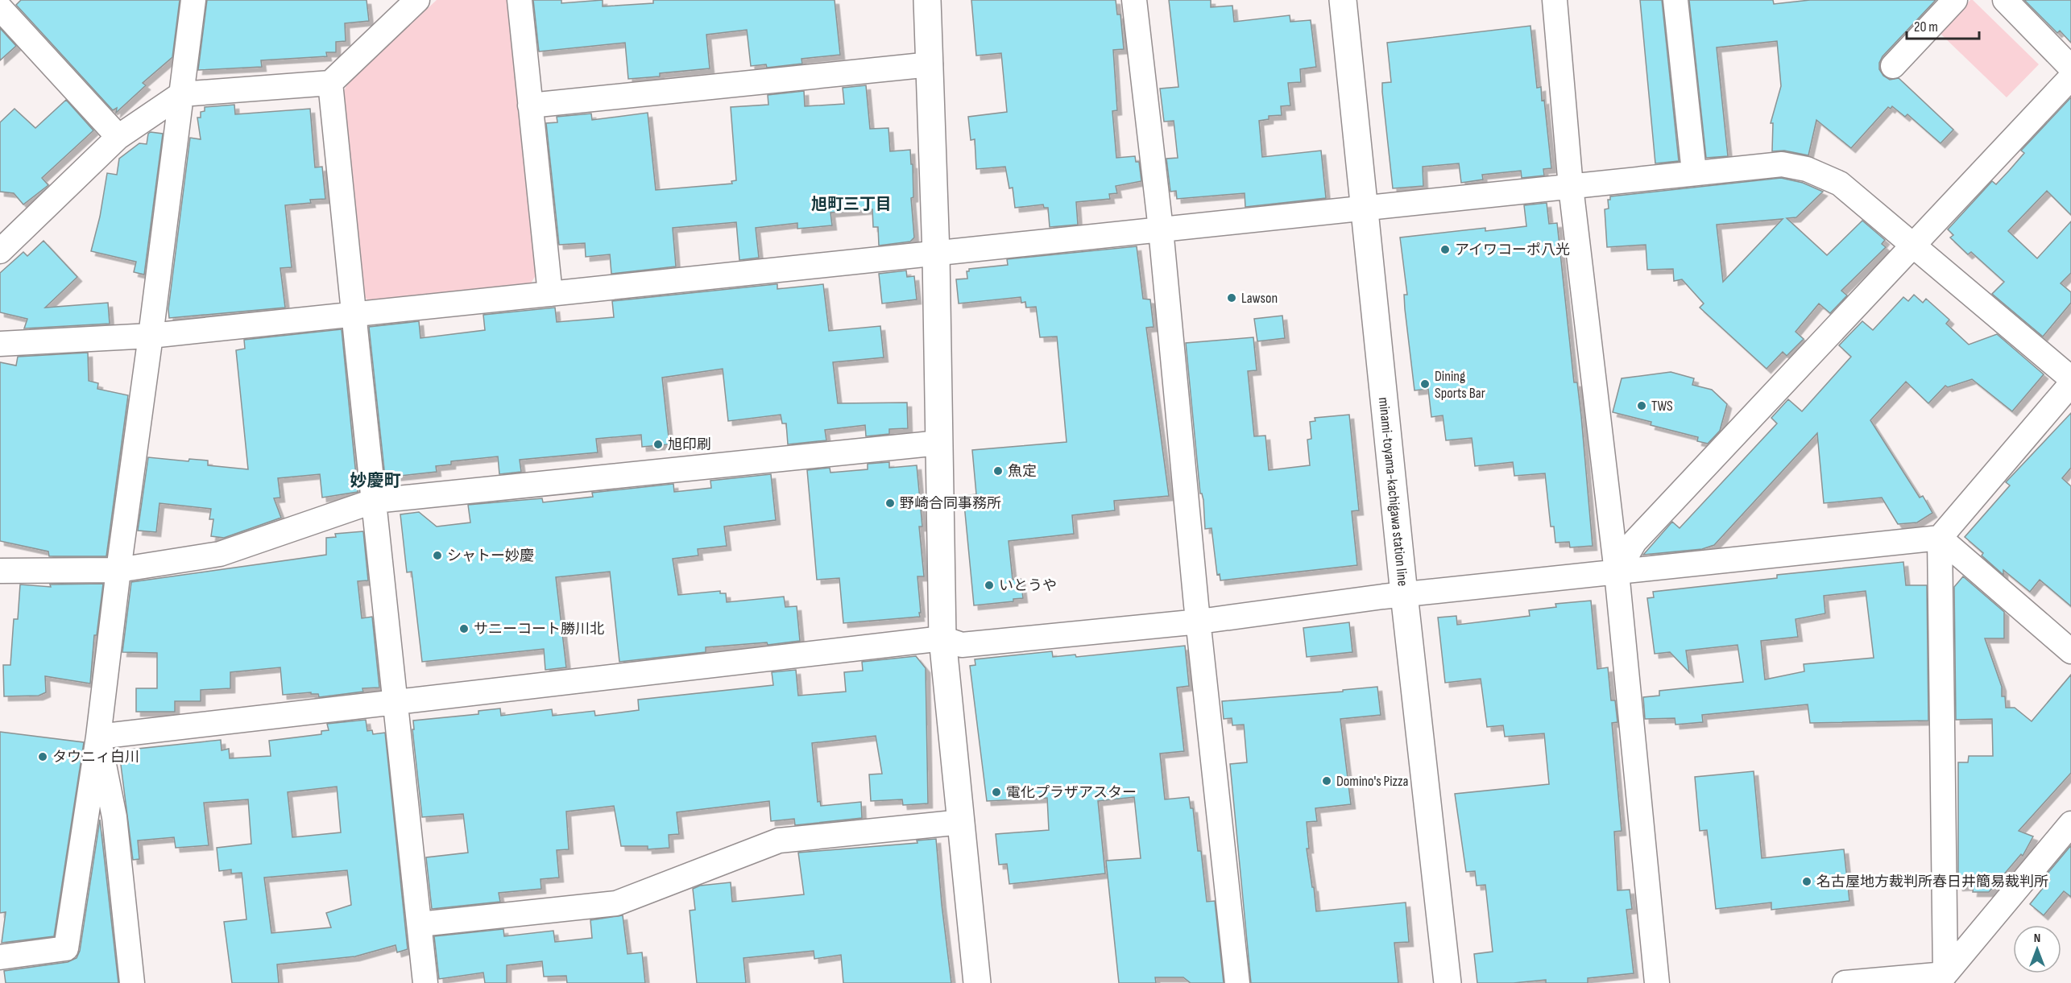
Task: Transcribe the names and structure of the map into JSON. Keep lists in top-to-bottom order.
{
  "streets": {
    "street": ["minami-toyama-kachigawa station line"]
  },
  "districts": ["旭町三丁目", "妙慶町"],
  "places": [
    "アイワコーポ八光",
    "Lawson",
    "Dining Sports Bar",
    "TWS",
    "旭印刷",
    "魚定",
    "野崎合同事務所",
    "シャトー妙慶",
    "いとうや",
    "サニーコート勝川北",
    "タウニィ白川",
    "Domino's Pizza",
    "電化プラザアスター",
    "名古屋地方裁判所春日井簡易裁判所"
  ],
  "scale_bar": "20 m",
  "north": "top"
}
